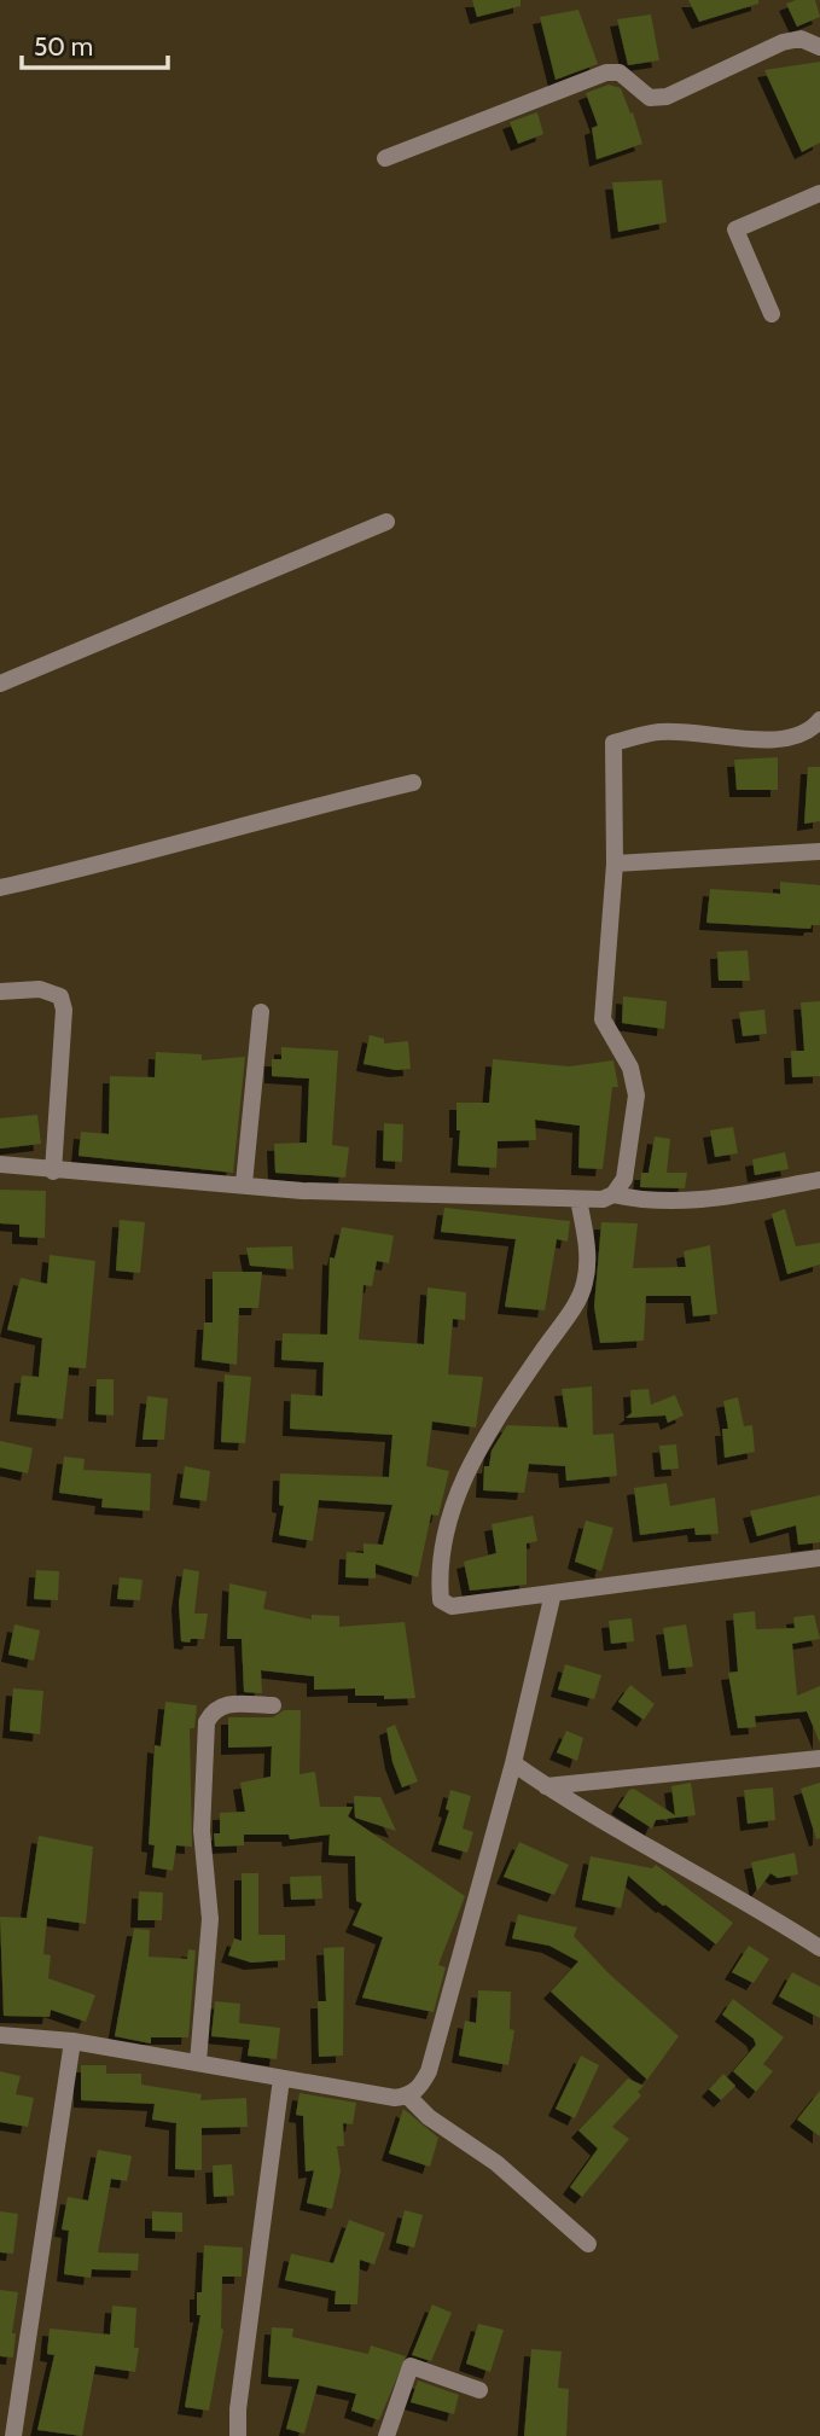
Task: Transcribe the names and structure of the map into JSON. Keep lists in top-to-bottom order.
{
  "scale_bar": "50 m"
}
